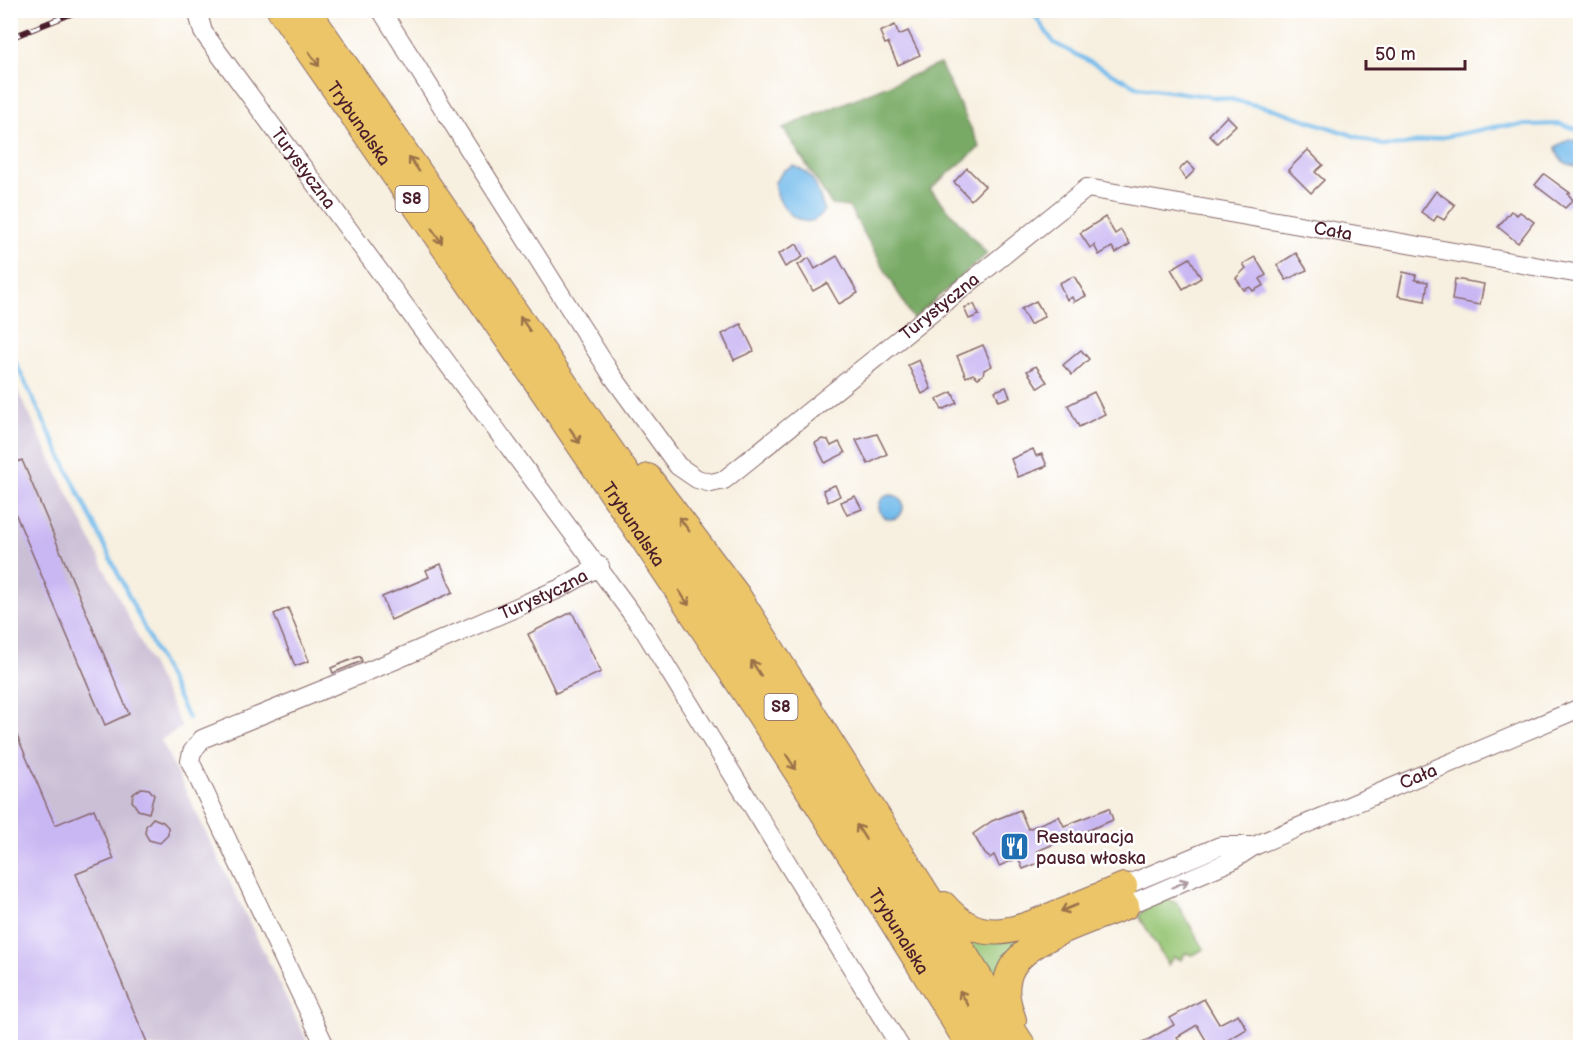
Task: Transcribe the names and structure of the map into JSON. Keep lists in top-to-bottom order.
{
  "streets": {
    "highway": ["Trybunalska", "S8"],
    "street": ["Turystyczna", "Cała"]
  },
  "crossings": [
    ["Turystyczna", "Cała"]
  ],
  "places": {
    "restaurant": ["Restauracja pausa włoska"]
  },
  "scale_bar": "50 m"
}
